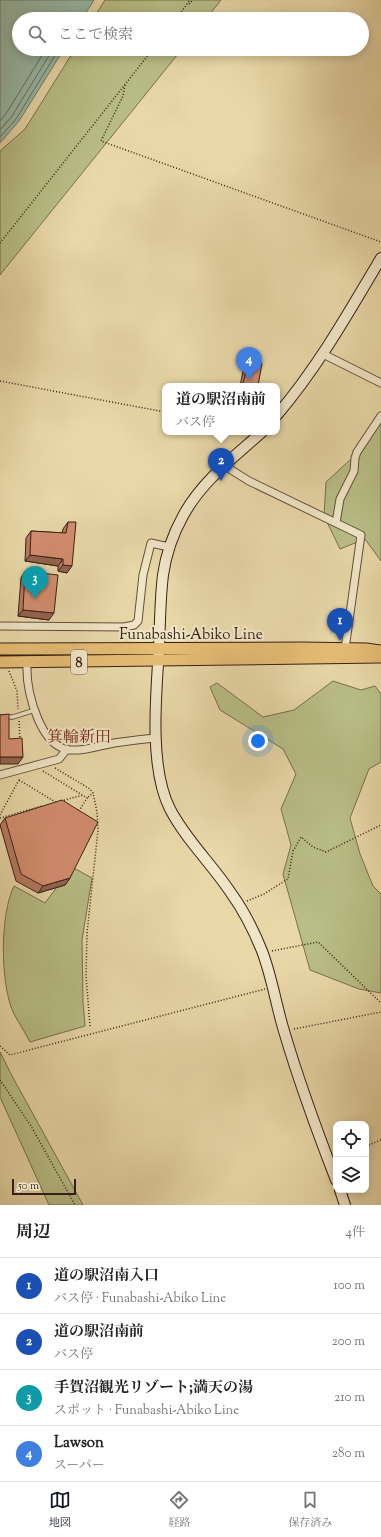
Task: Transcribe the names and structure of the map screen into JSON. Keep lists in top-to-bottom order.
{
  "streets": {
    "main road": ["Funabashi-Abiko Line", "8"]
  },
  "districts": ["箕輪新田"],
  "scale_bar": "50 m",
  "page": {
    "search": "ここで検索",
    "pins": [
      "4",
      "2",
      "3",
      "1"
    ],
    "popup": ["道の駅沼南前", "バス停"],
    "scale": "50 m",
    "heading": ["周辺", "4件"],
    "list": [
      {
        "mark": "1",
        "name": "道の駅沼南入口",
        "note": "バス停 · Funabashi-Abiko Line",
        "value": "100 m"
      },
      {
        "mark": "2",
        "name": "道の駅沼南前",
        "note": "バス停",
        "value": "200 m"
      },
      {
        "mark": "3",
        "name": "手賀沼観光リゾート;満天の湯",
        "note": "スポット · Funabashi-Abiko Line",
        "value": "210 m"
      },
      {
        "mark": "4",
        "name": "Lawson",
        "note": "スーパー",
        "value": "280 m"
      }
    ],
    "nav": ["地図", "経路", "保存済み"]
  }
}
